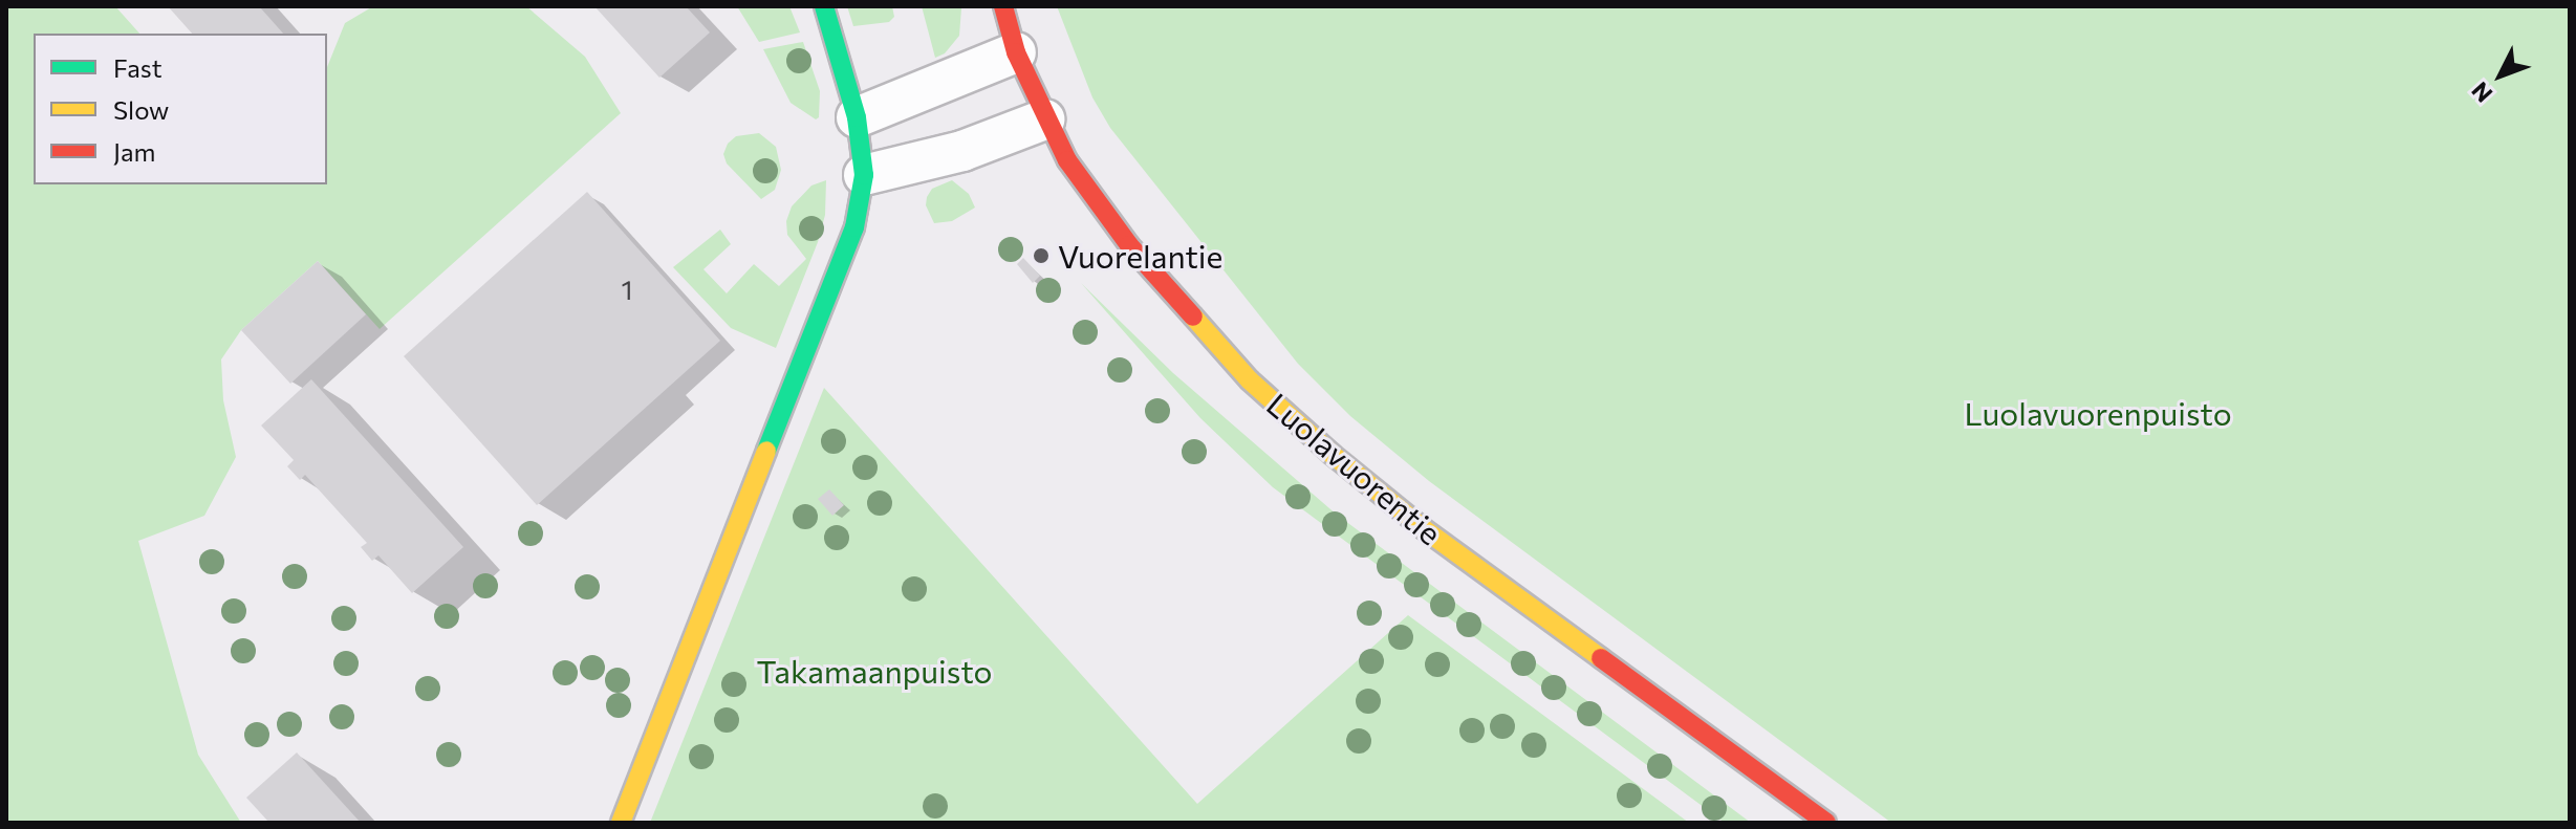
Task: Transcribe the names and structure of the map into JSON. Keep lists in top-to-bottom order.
{
  "streets": {
    "street": ["Luolavuorentie"]
  },
  "parks": ["Luolavuorenpuisto", "Takamaanpuisto"],
  "places": ["Vuorelantie"],
  "house_numbers": ["1"],
  "legend": ["Fast", "Slow", "Jam"],
  "north": "bottom left"
}
